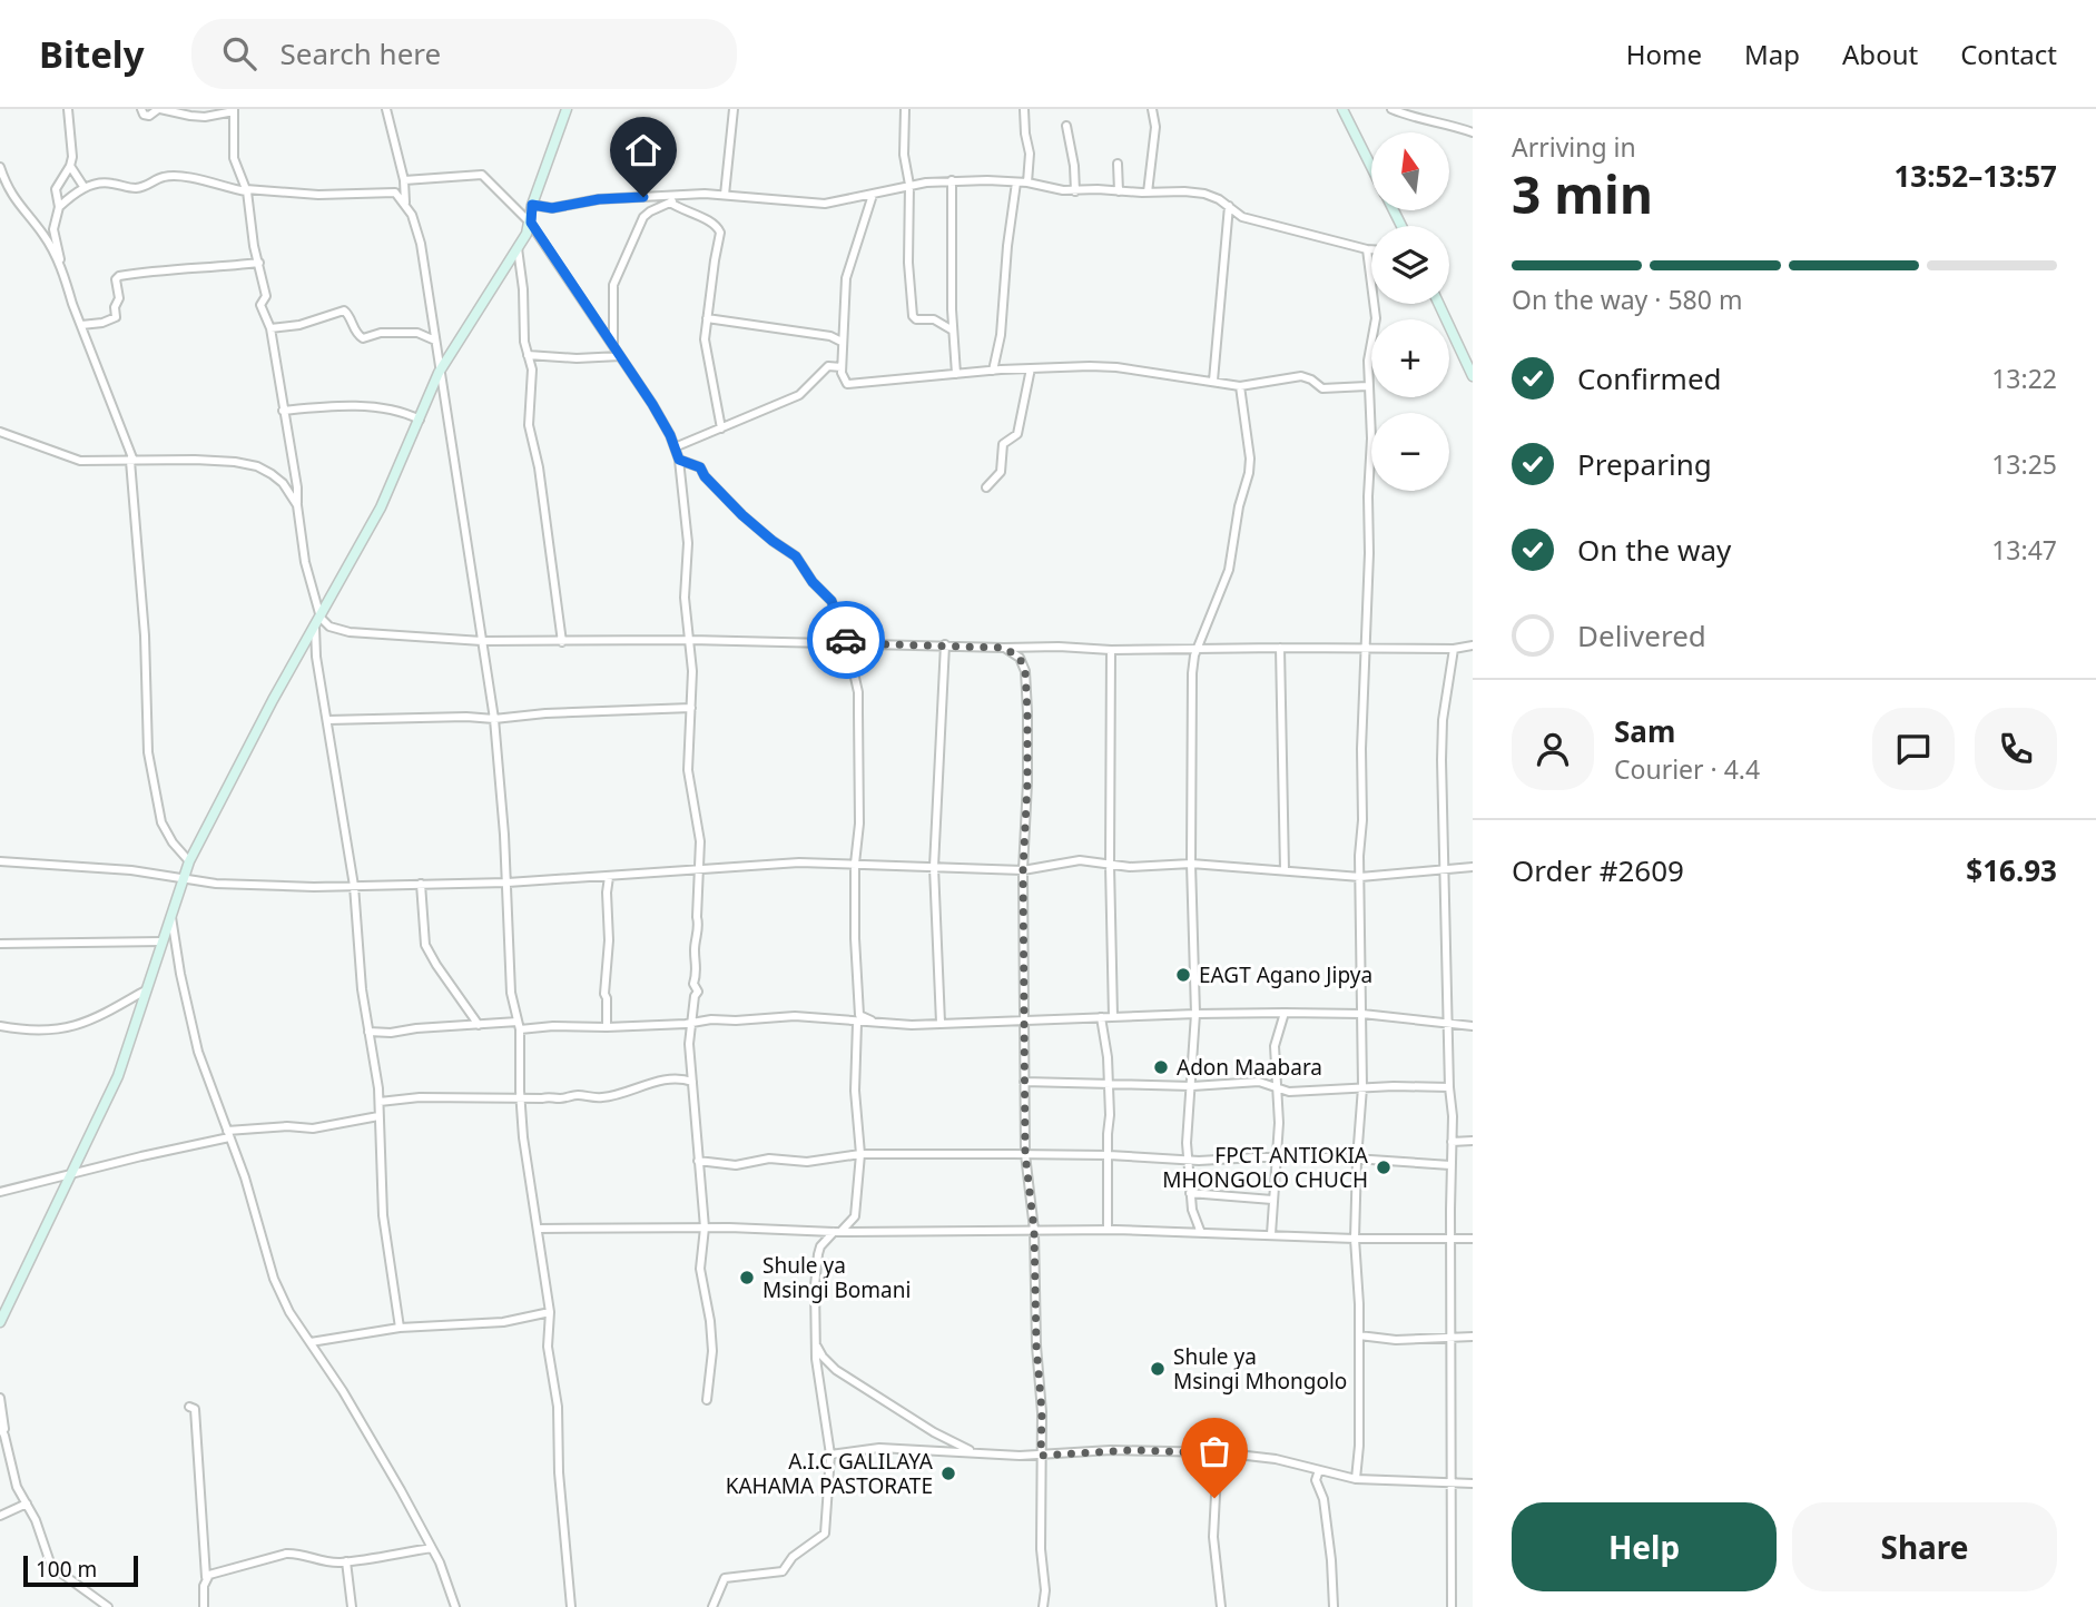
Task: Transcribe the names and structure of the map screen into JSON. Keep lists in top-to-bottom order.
{
  "places": [
    "EAGT Agano Jipya",
    "Adon Maabara",
    "FPCT ANTIOKIA MHONGOLO CHUCH",
    "Shule ya Msingi Bomani",
    "Shule ya Msingi Mhongolo",
    "A.I.C GALILAYA KAHAMA PASTORATE"
  ],
  "scale_bar": "100 m",
  "north": "top",
  "page": {
    "header": "Bitely",
    "search": "Search here",
    "nav": [
      "Home",
      "Map",
      "About",
      "Contact"
    ],
    "heading": ["3 min", "Arriving in", "13:52–13:57"],
    "panel": [
      "Sam",
      "Courier · 4.4",
      "Order #2609",
      "$16.93"
    ],
    "map_buttons": ["+", "−"],
    "bar": "On the way · 580 m",
    "list": [
      ["Confirmed", "13:22"],
      ["Preparing", "13:25"],
      ["On the way", "13:47"],
      "Delivered"
    ],
    "buttons": ["Help", "Share"],
    "scale": "100 m"
  }
}
